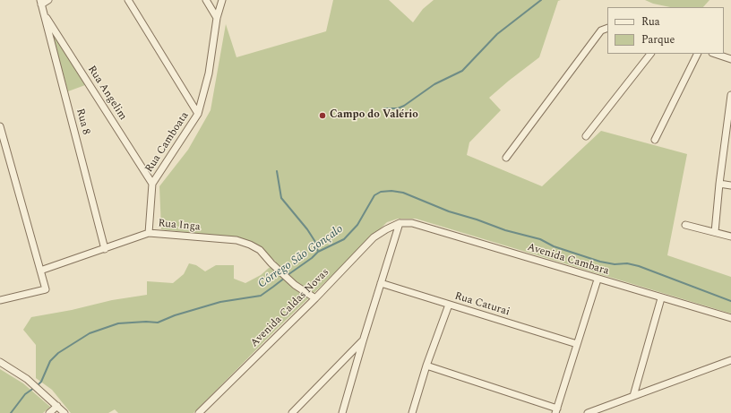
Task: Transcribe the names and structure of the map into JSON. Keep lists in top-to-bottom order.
{
  "streets": {
    "street": [
      "Rua Angelim",
      "Rua 8",
      "Rua Camboata",
      "Rua Inga",
      "Avenida Cambara",
      "Rua Caturai",
      "Avenida Caldas Novas"
    ]
  },
  "crossings": [
    ["Rua Angelim", "Rua 8"],
    ["Rua Angelim", "Rua Camboata"],
    ["Rua 8", "Rua Inga"],
    ["Rua Camboata", "Rua Inga"],
    ["Rua Inga", "Avenida Caldas Novas"],
    ["Avenida Cambara", "Avenida Caldas Novas"]
  ],
  "water": ["Córrego São Gonçalo"],
  "places": ["Campo do Valério"],
  "legend": ["Rua", "Parque"]
}
